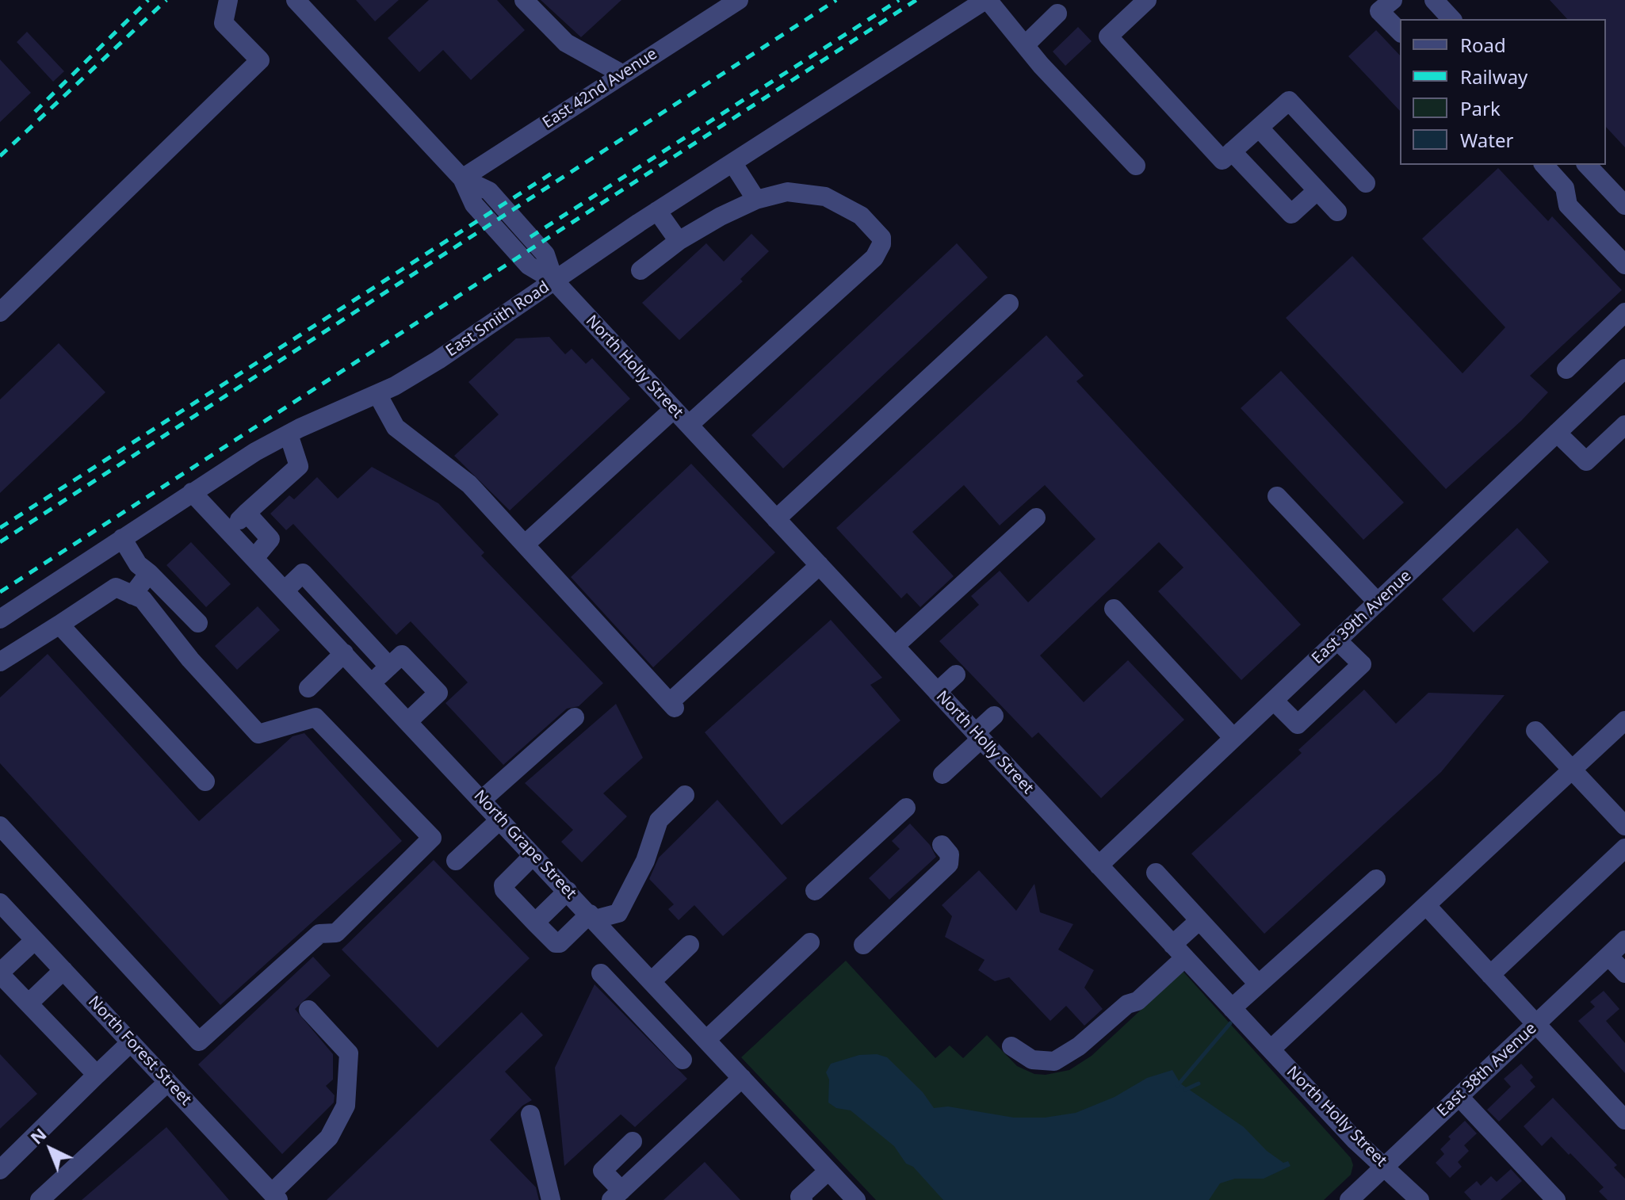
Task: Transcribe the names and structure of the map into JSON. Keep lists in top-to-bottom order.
{
  "streets": {
    "street": [
      "East 42nd Avenue",
      "East Smith Road",
      "North Holly Street",
      "East 39th Avenue",
      "North Grape Street",
      "North Forest Street",
      "East 38th Avenue"
    ]
  },
  "crossings": [
    ["East 42nd Avenue", "North Holly Street"],
    ["East Smith Road", "North Holly Street"],
    ["East Smith Road", "North Grape Street"],
    ["North Holly Street", "East 39th Avenue"],
    ["North Holly Street", "East 38th Avenue"]
  ],
  "legend": [
    "Road",
    "Railway",
    "Park",
    "Water"
  ],
  "north": "top left"
}
